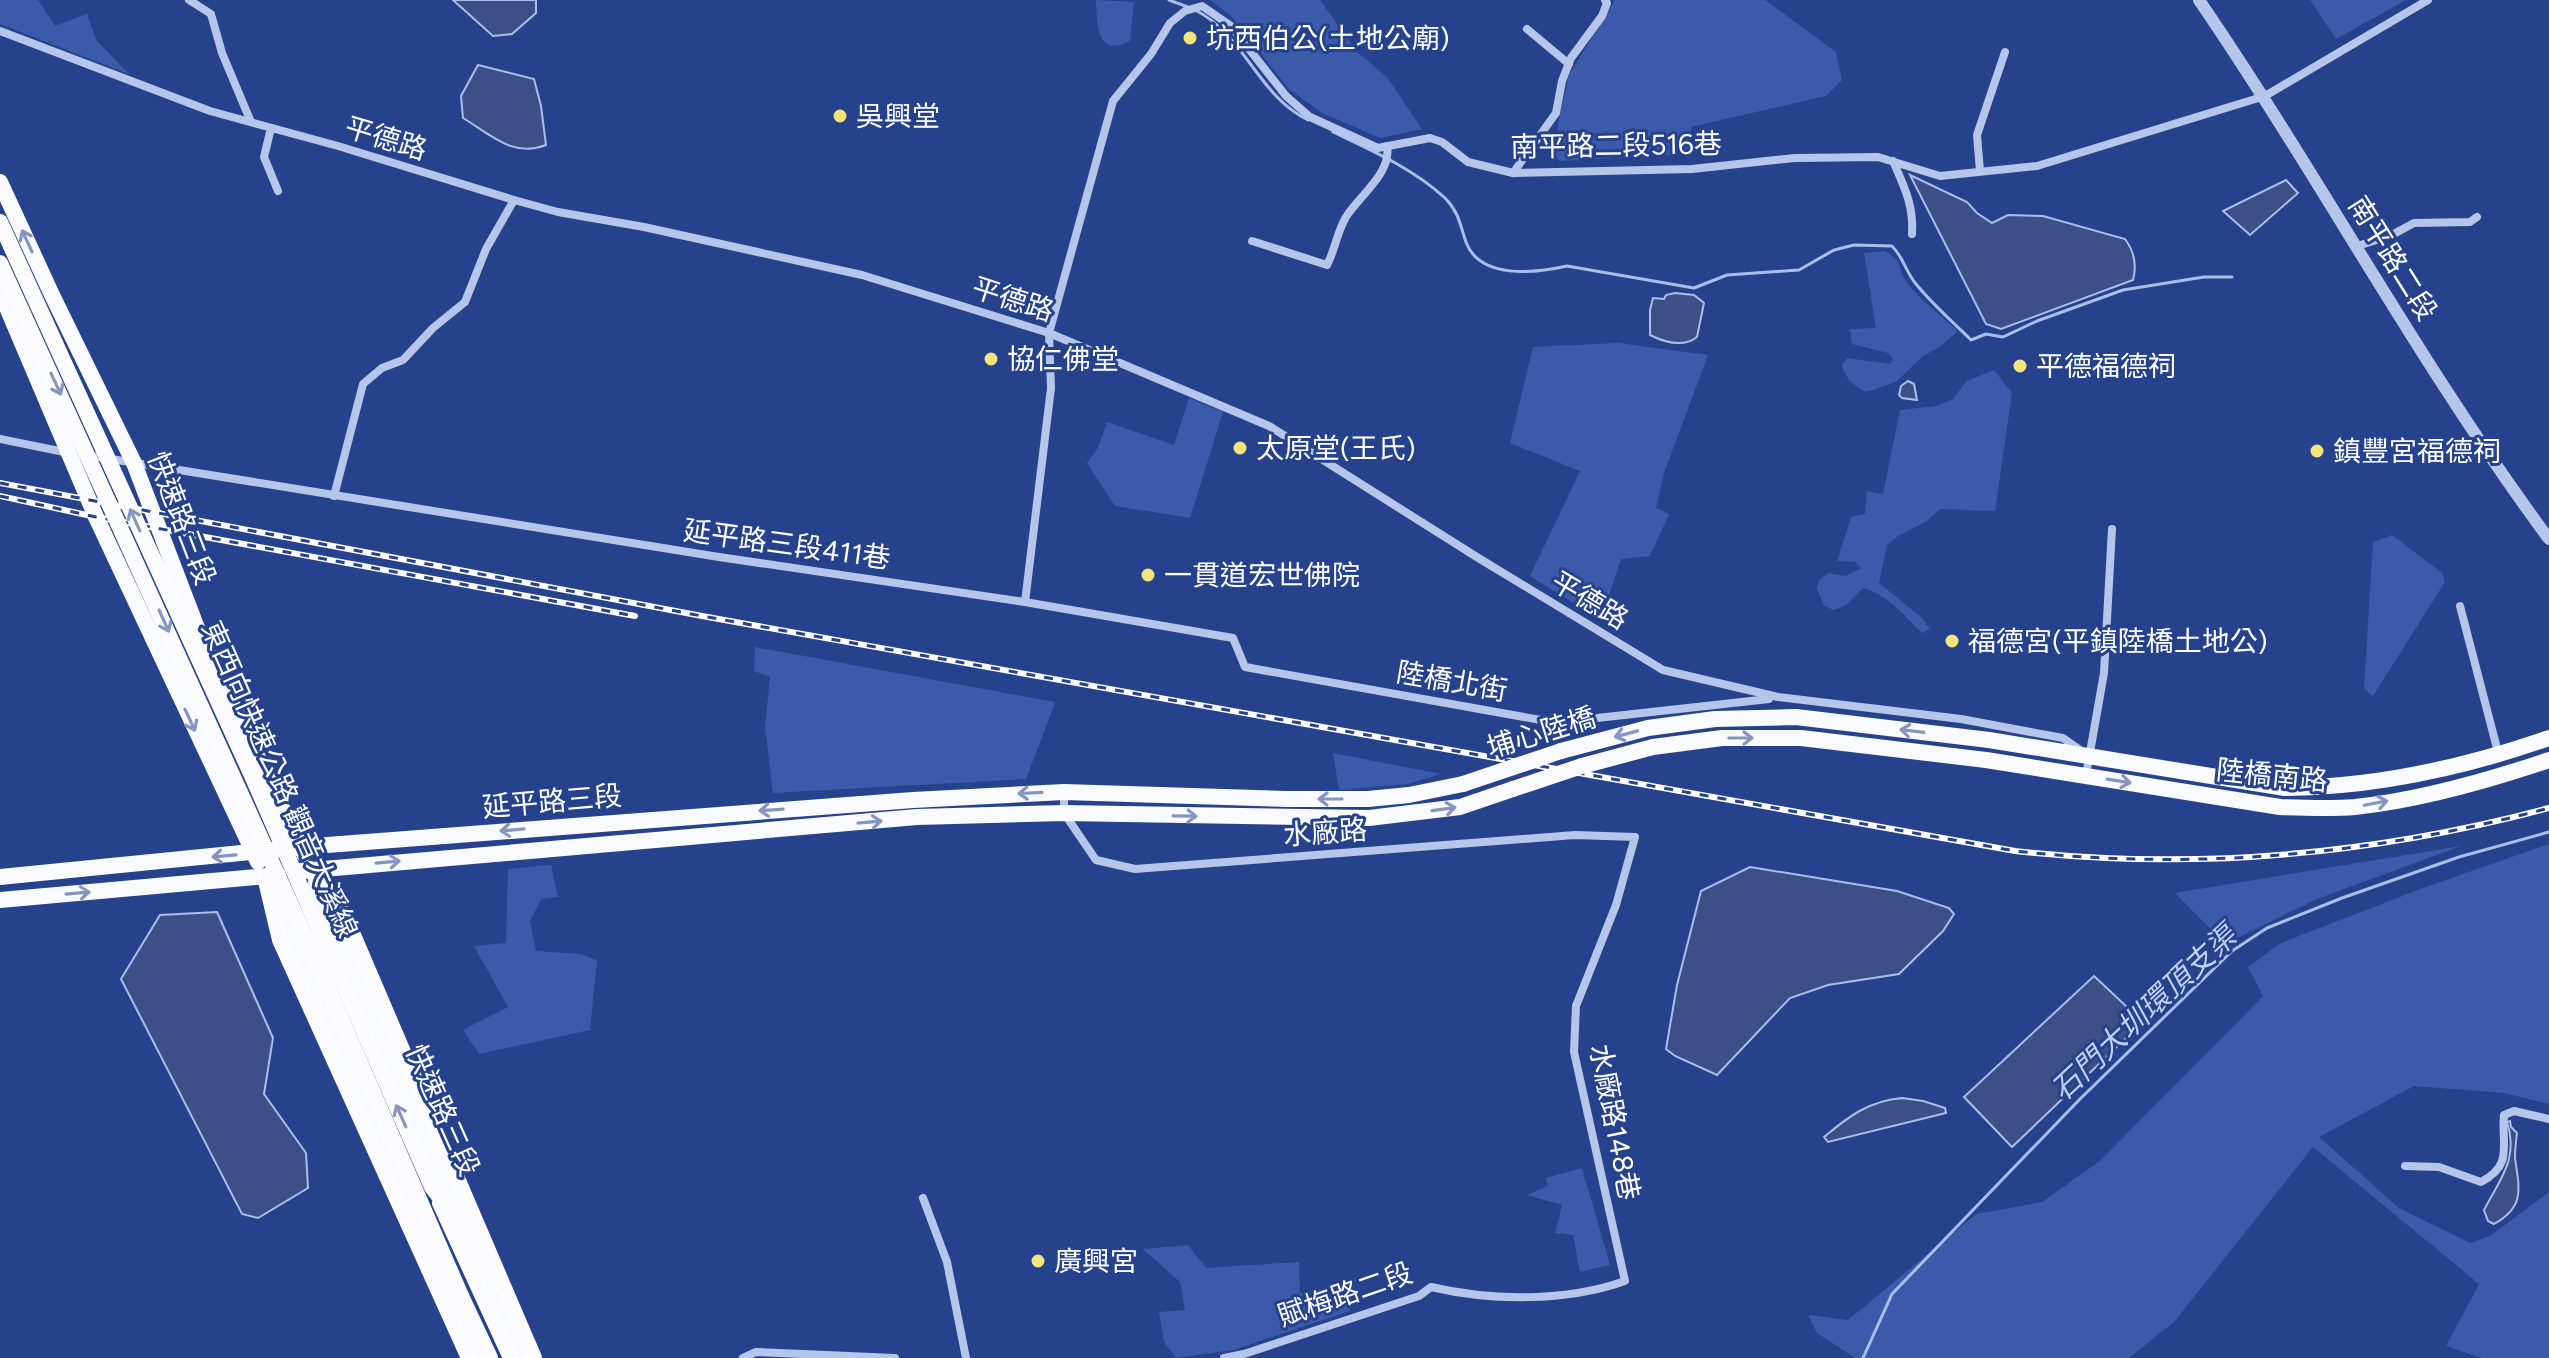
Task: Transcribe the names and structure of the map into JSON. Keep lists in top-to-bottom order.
{
  "streets": {
    "highway": ["東西向快速公路 觀音大溪線"],
    "main road": [
      "快速路三段",
      "埔心陸橋",
      "陸橋南路",
      "延平路三段"
    ],
    "street": [
      "平德路",
      "南平路二段516巷",
      "南平路二段",
      "延平路三段411巷",
      "陸橋北街",
      "水廠路",
      "水廠路148巷",
      "賦梅路二段"
    ]
  },
  "crossings": [
    ["平德路", "南平路二段516巷"],
    ["平德路", "陸橋北街"],
    ["平德路", "陸橋南路"],
    ["南平路二段516巷", "南平路二段"],
    ["南平路二段516巷", "延平路三段411巷"],
    ["快速路三段", "延平路三段411巷"],
    ["快速路三段", "延平路三段"],
    ["延平路三段411巷", "陸橋北街"],
    ["埔心陸橋", "陸橋南路"],
    ["埔心陸橋", "延平路三段"],
    ["延平路三段", "水廠路"],
    ["水廠路", "水廠路148巷"],
    ["水廠路148巷", "賦梅路二段"]
  ],
  "one_way": ["陸橋南路"],
  "water": ["石門大圳環頂支渠"],
  "places": [
    "坑西伯公(土地公廟)",
    "吳興堂",
    "協仁佛堂",
    "平德福德祠",
    "太原堂(王氏)",
    "鎮豐宮福德祠",
    "一貫道宏世佛院",
    "福德宮(平鎮陸橋土地公)",
    "廣興宮"
  ]
}
